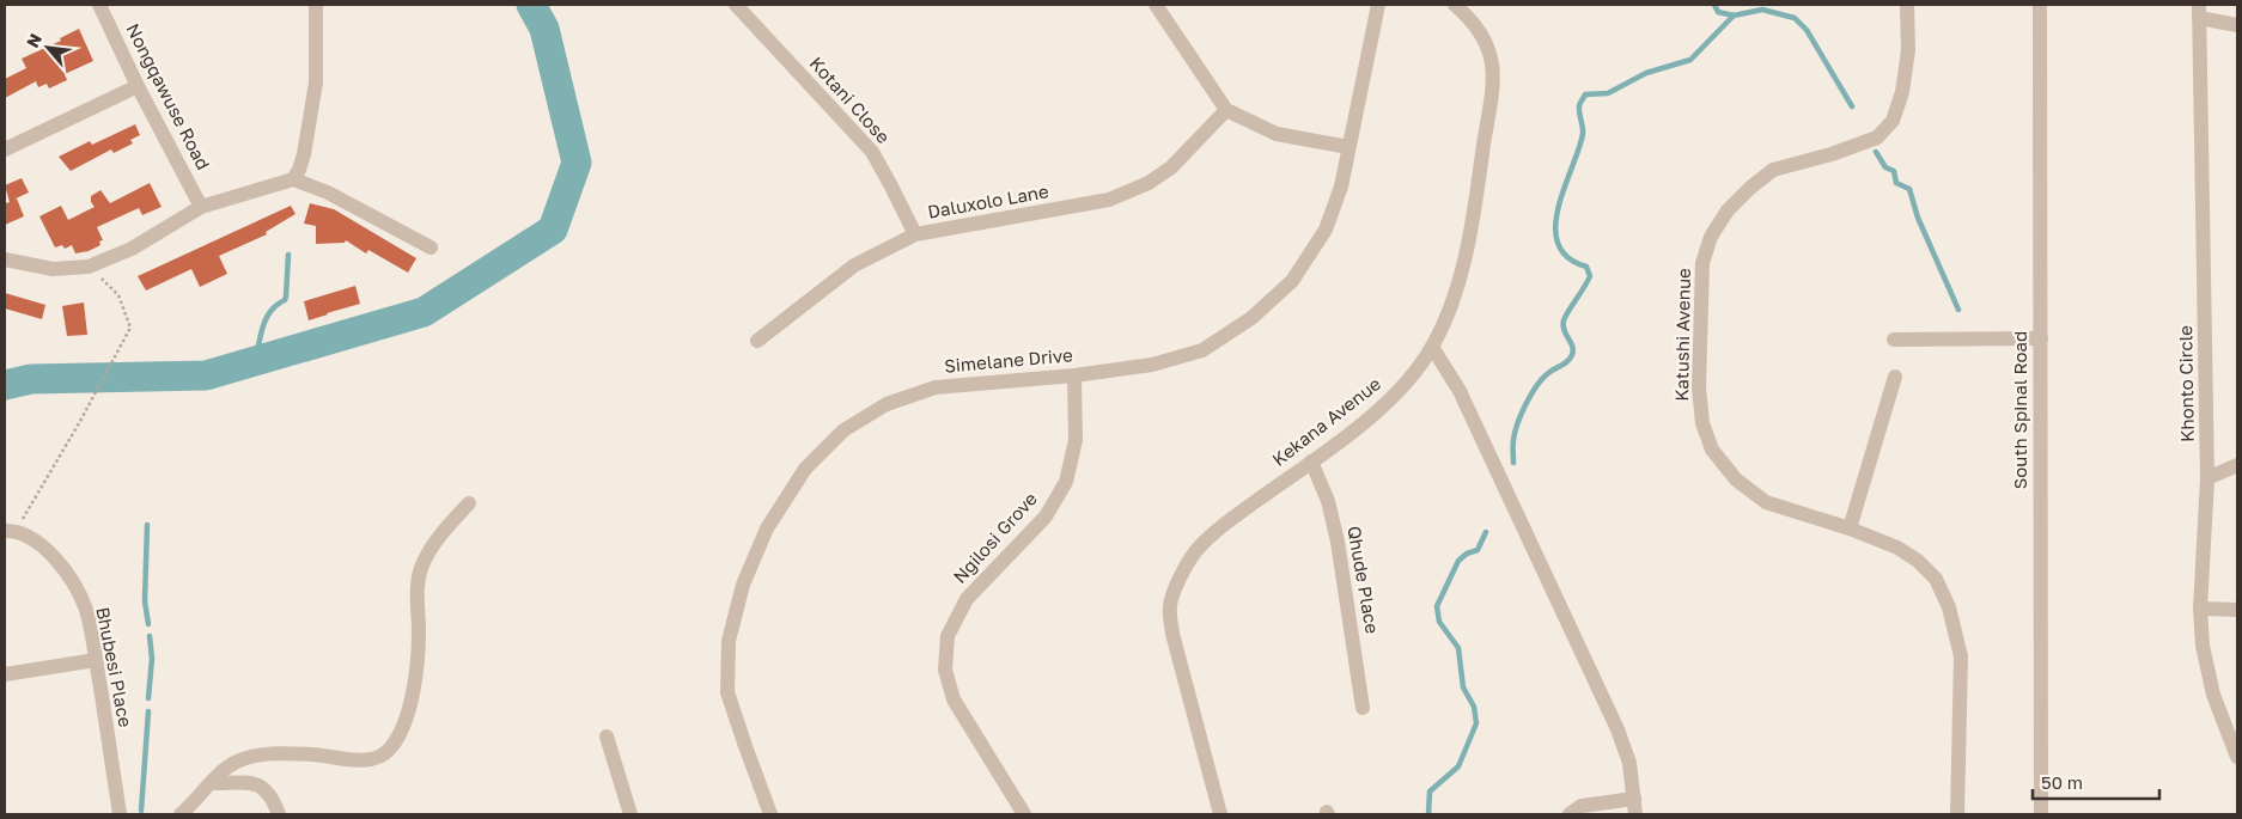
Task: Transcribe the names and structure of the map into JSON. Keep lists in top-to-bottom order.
{
  "streets": {
    "street": [
      "Nongqawuse Road",
      "Kotani Close",
      "Daluxolo Lane",
      "Katushi Avenue",
      "Simelane Drive",
      "Khonto Circle",
      "South Spinal Road",
      "Kekana Avenue",
      "Ngilosi Grove",
      "Qhude Place",
      "Bhubesi Place"
    ]
  },
  "crossings": [
    ["Kotani Close", "Daluxolo Lane"],
    ["Simelane Drive", "Ngilosi Grove"],
    ["Kekana Avenue", "Qhude Place"]
  ],
  "scale_bar": "50 m",
  "north": "top left"
}
